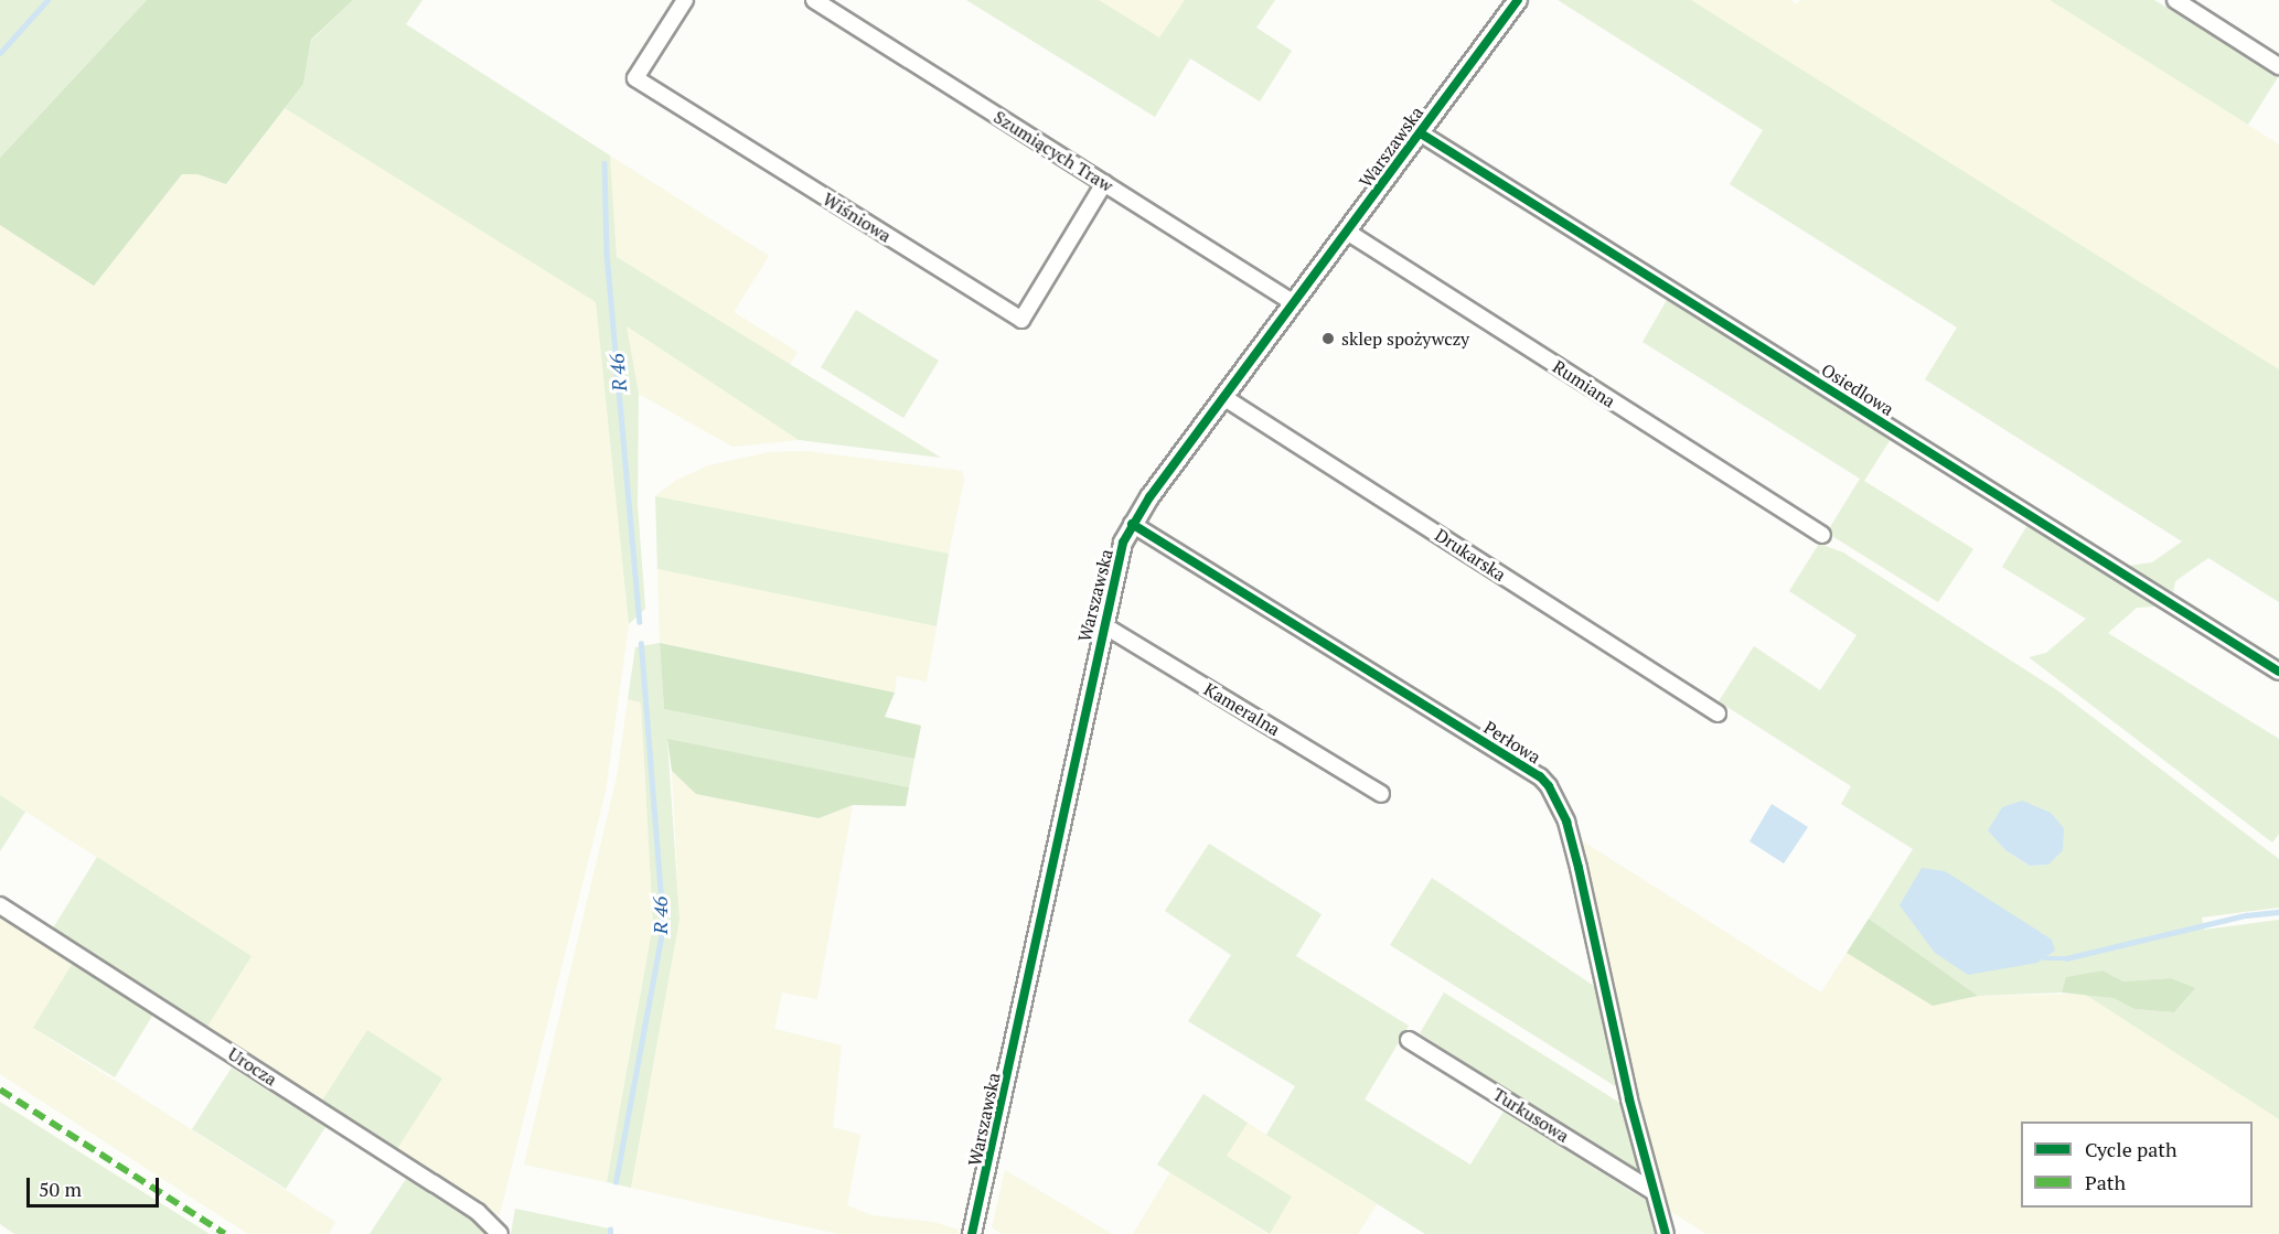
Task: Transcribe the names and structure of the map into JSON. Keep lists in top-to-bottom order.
{
  "streets": {
    "street": [
      "Warszawska",
      "Szumiących Traw",
      "Wiśniowa",
      "Rumiana",
      "Osiedlowa",
      "Drukarska",
      "Kameralna",
      "Perłowa",
      "Urocza",
      "Turkusowa"
    ]
  },
  "crossings": [
    ["Warszawska", "Szumiących Traw"],
    ["Warszawska", "Rumiana"],
    ["Warszawska", "Osiedlowa"],
    ["Warszawska", "Drukarska"],
    ["Warszawska", "Kameralna"],
    ["Warszawska", "Perłowa"],
    ["Szumiących Traw", "Wiśniowa"],
    ["Perłowa", "Turkusowa"]
  ],
  "water": ["R 46"],
  "places": ["sklep spożywczy"],
  "legend": ["Cycle path", "Path"],
  "scale_bar": "50 m"
}
